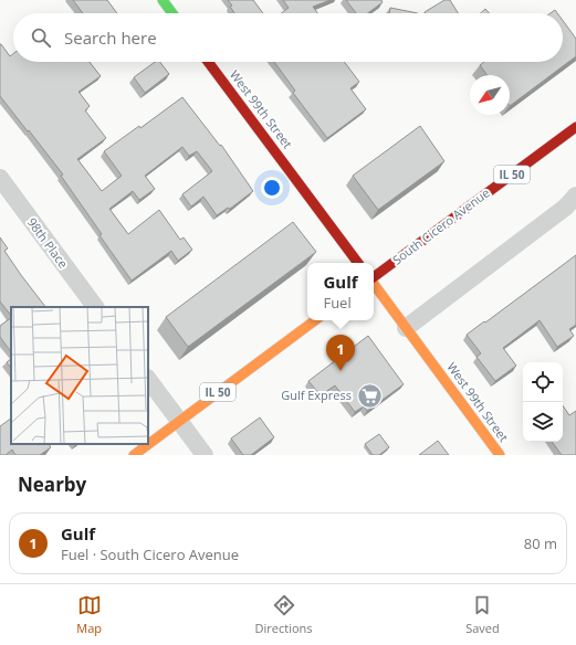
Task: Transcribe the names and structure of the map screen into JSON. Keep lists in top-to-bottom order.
{
  "streets": {
    "street": [
      "West 99th Street",
      "IL 50",
      "South Cicero Avenue",
      "98th Place"
    ]
  },
  "places": {
    "supermarket": ["Gulf Express"]
  },
  "north": "bottom left",
  "page": {
    "search": "Search here",
    "popup": ["Gulf", "Fuel"],
    "pins": "1",
    "heading": "Nearby",
    "list": [
      {
        "mark": "1",
        "name": "Gulf",
        "note": "Fuel · South Cicero Avenue",
        "value": "80 m"
      }
    ],
    "nav": ["Map", "Directions", "Saved"]
  }
}
